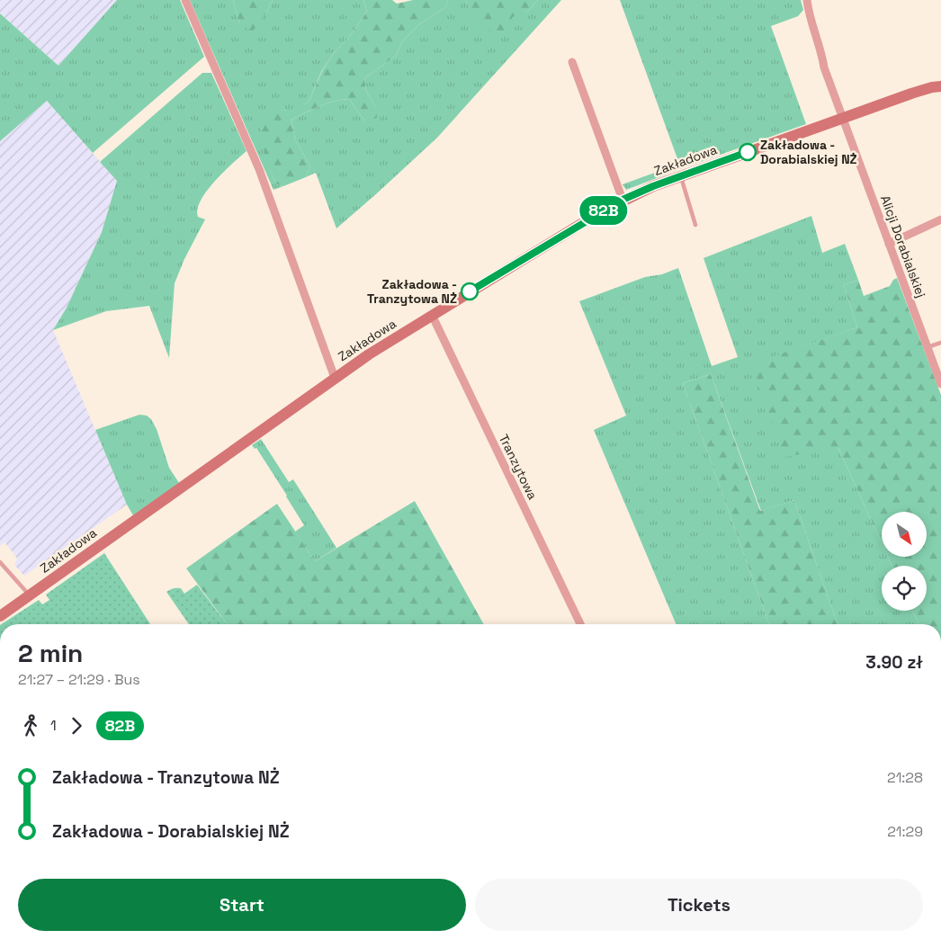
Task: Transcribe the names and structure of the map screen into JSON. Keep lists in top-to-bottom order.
{
  "streets": {
    "street": ["Zakładowa", "Alicji Dorabialskiej", "Tranzytowa"]
  },
  "crossings": [
    ["Zakładowa", "Alicji Dorabialskiej"],
    ["Zakładowa", "Tranzytowa"]
  ],
  "places": ["Zakładowa - Dorabialskiej NŻ", "Zakładowa - Tranzytowa NŻ"],
  "lines": ["bus line 82B"],
  "north": "bottom right",
  "page": {
    "on_map": "82B",
    "heading": ["2 min", "21:27 – 21:29 · Bus", "3.90 zł"],
    "legs": ["1", "82B"],
    "list": [
      {
        "name": "Zakładowa - Tranzytowa NŻ",
        "value": "21:28"
      },
      {
        "name": "Zakładowa - Dorabialskiej NŻ",
        "value": "21:29"
      }
    ],
    "buttons": ["Start", "Tickets"]
  }
}
